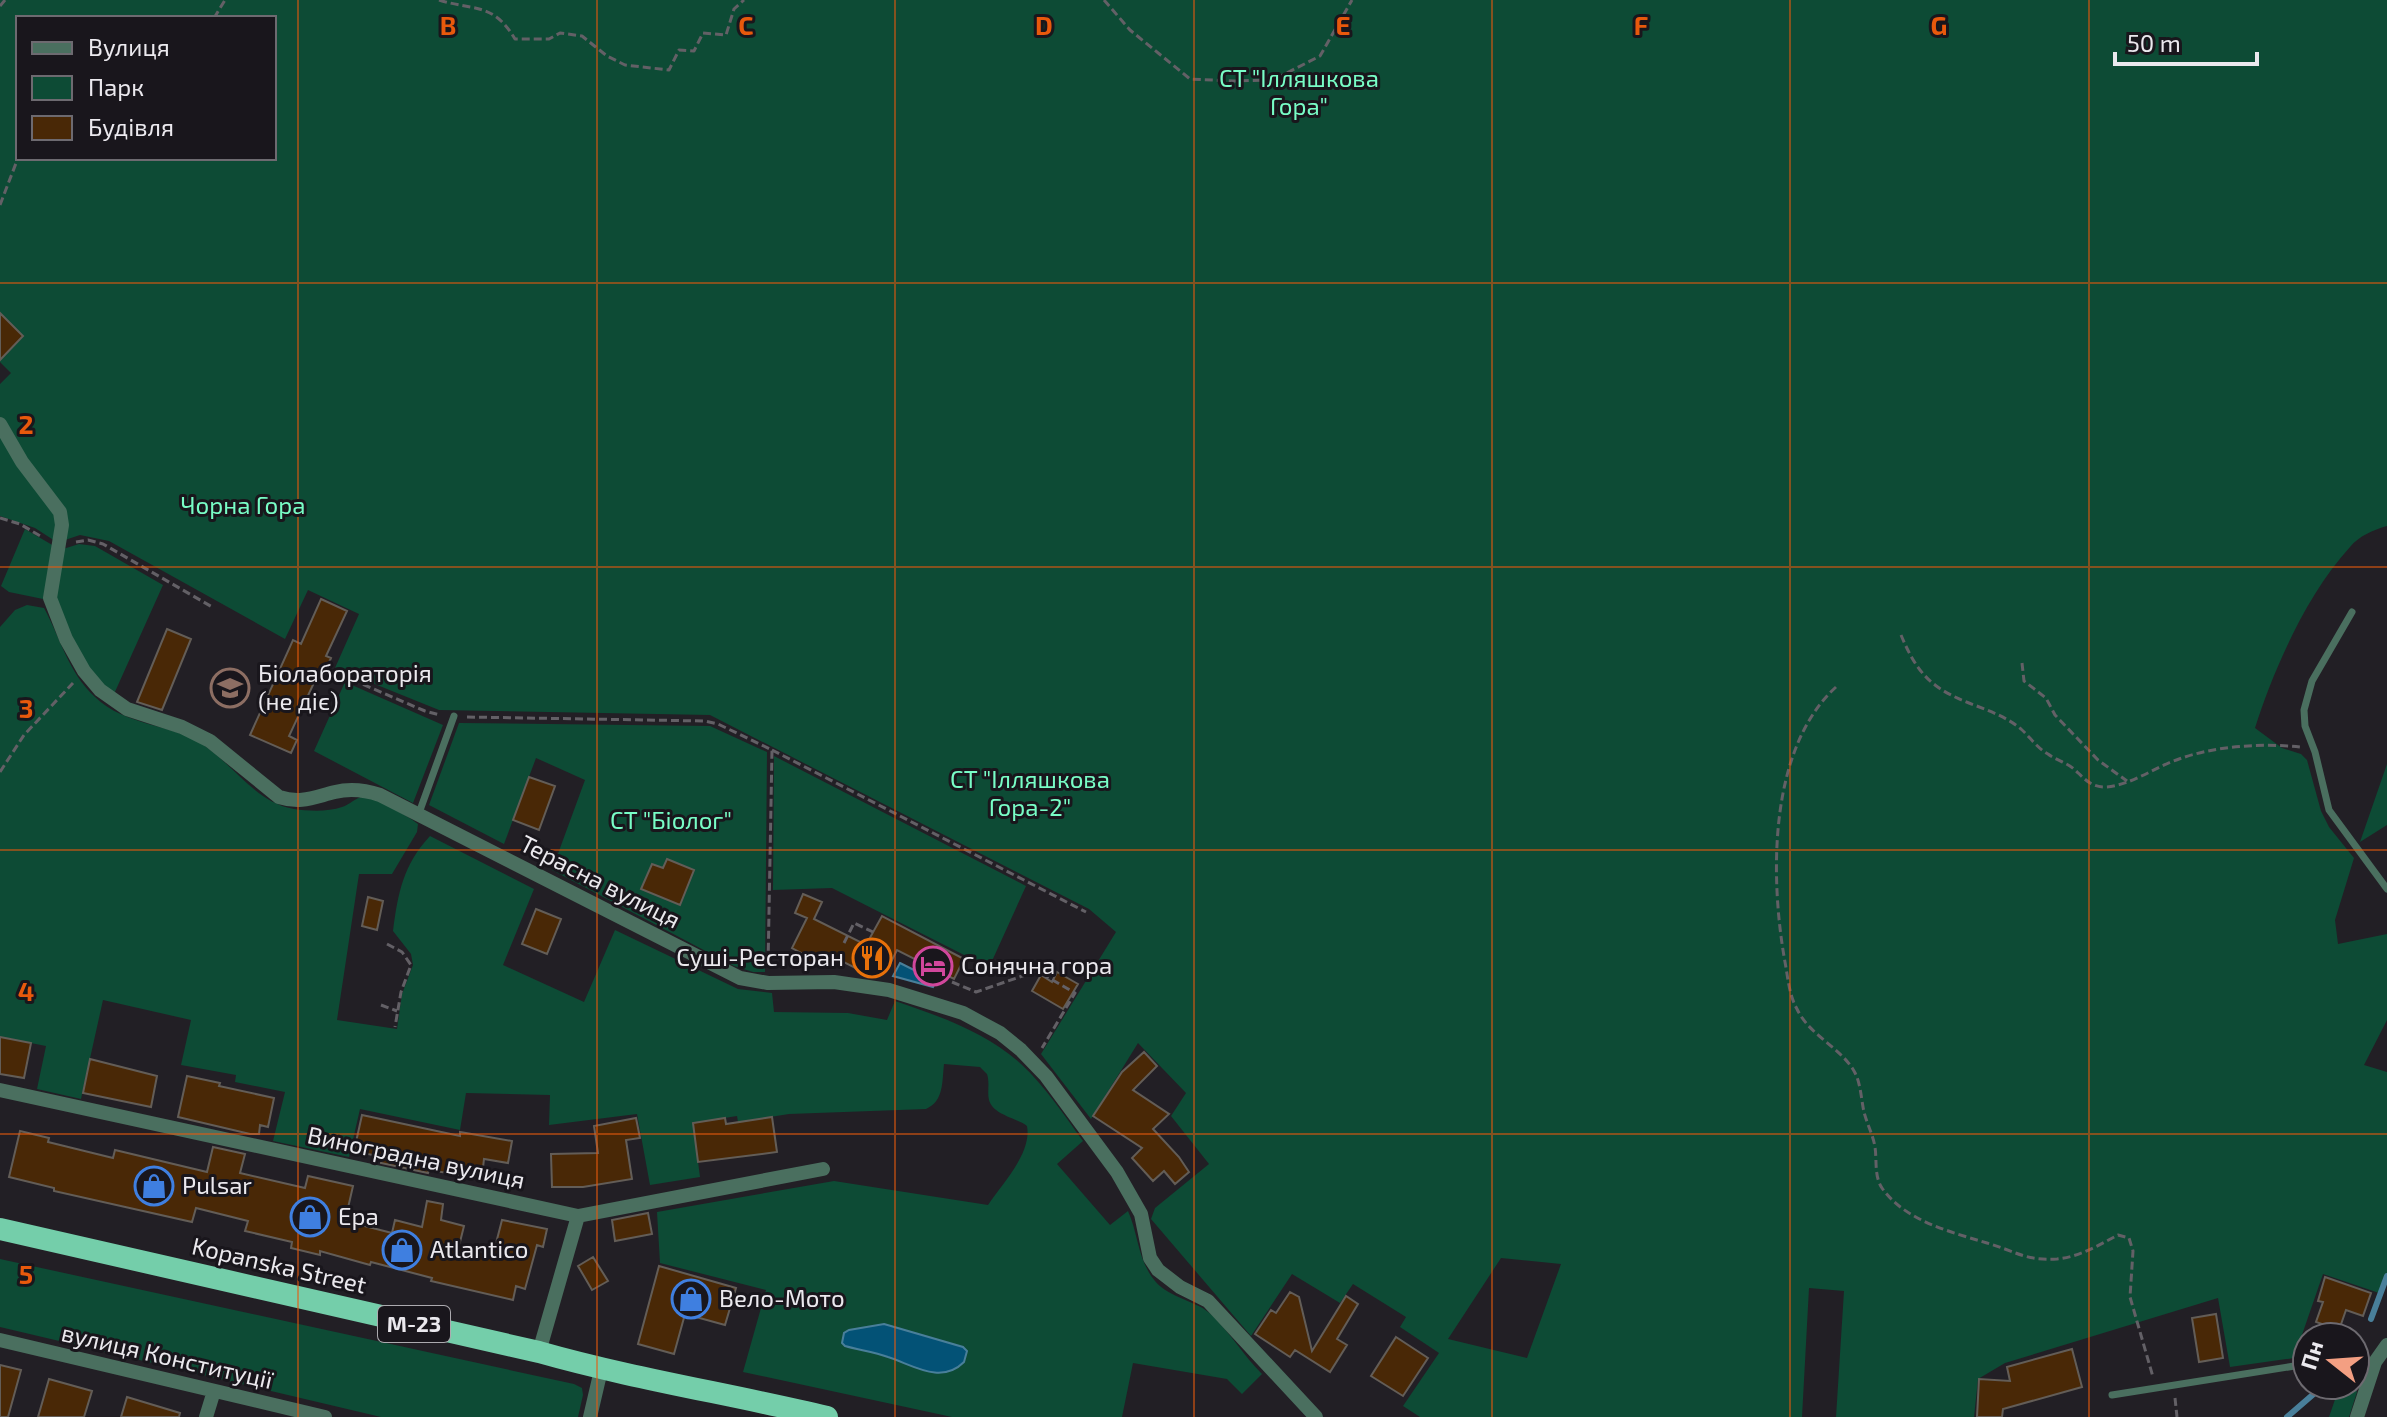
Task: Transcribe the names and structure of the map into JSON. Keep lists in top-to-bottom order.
{
  "streets": {
    "highway": ["Kopanska Street", "М-23"],
    "street": ["Терасна вулиця", "Виноградна вулиця", "вулиця Конституції"]
  },
  "parks": [
    "СТ \"Ілляшкова Гора\"",
    "Чорна Гора",
    "СТ \"Ілляшкова Гора-2\"",
    "СТ \"Біолог\""
  ],
  "places": {
    "school or university": ["Біолабораторія (не діє)"],
    "restaurant": ["Суші-Ресторан"],
    "hotel": ["Сонячна гора"],
    "shop": [
      "Pulsar",
      "Ера",
      "Atlantico",
      "Вело-Мото"
    ]
  },
  "legend": ["Вулиця", "Парк", "Будівля"],
  "scale_bar": "50 m",
  "north": "left",
  "grid": {
    "columns": [
      "B",
      "C",
      "D",
      "E",
      "F",
      "G"
    ],
    "rows": [
      "2",
      "3",
      "4",
      "5"
    ]
  }
}
